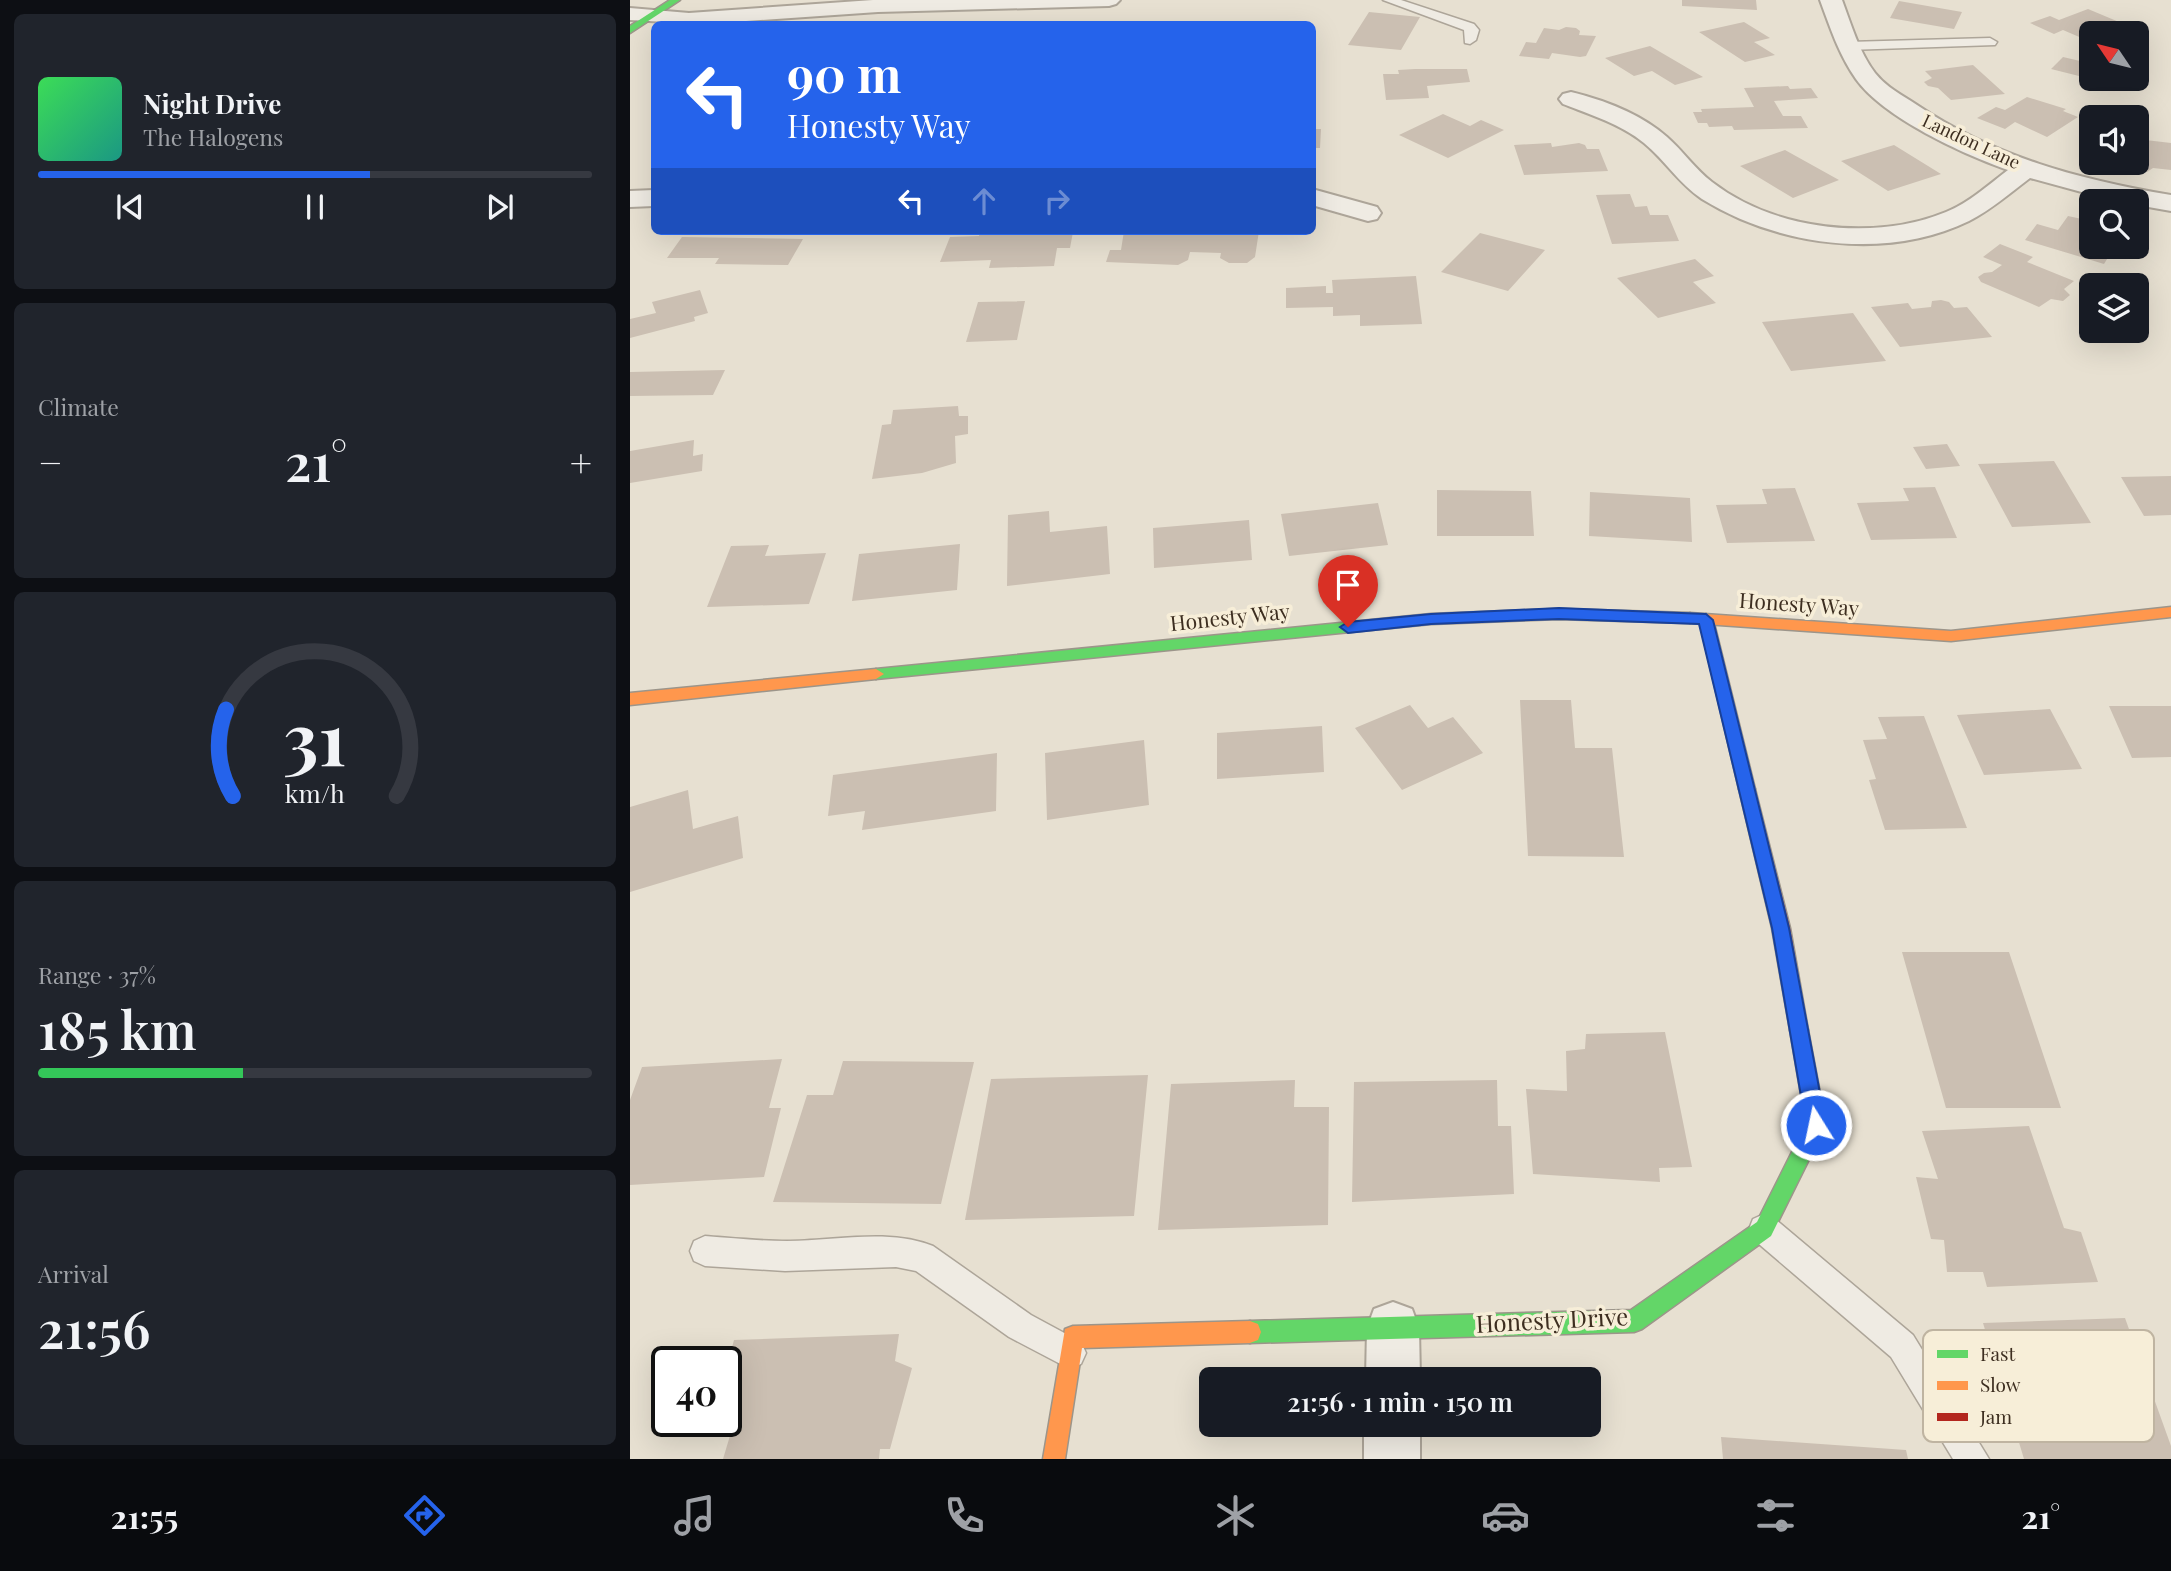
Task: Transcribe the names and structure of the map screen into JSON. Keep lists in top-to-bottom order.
{
  "streets": {
    "street": ["Landon Lane", "Honesty Way", "Honesty Drive"]
  },
  "crossings": [
    ["Honesty Way", "Honesty Drive"]
  ],
  "legend": ["Fast", "Slow", "Jam"],
  "north": "top left",
  "page": {
    "turn": ["90 m", "Honesty Way"],
    "song": ["Night Drive", "The Halogens"],
    "tile": [
      "Climate",
      ["Range · 37%", "185 km"],
      ["Arrival", "21:56"]
    ],
    "heat": ["−", "21°", "+"],
    "limit": "40",
    "trip": "21:56 · 1 min · 150 m",
    "tabs": ["21:55", "21°"],
    "gauge": ["31", "km/h"]
  }
}
